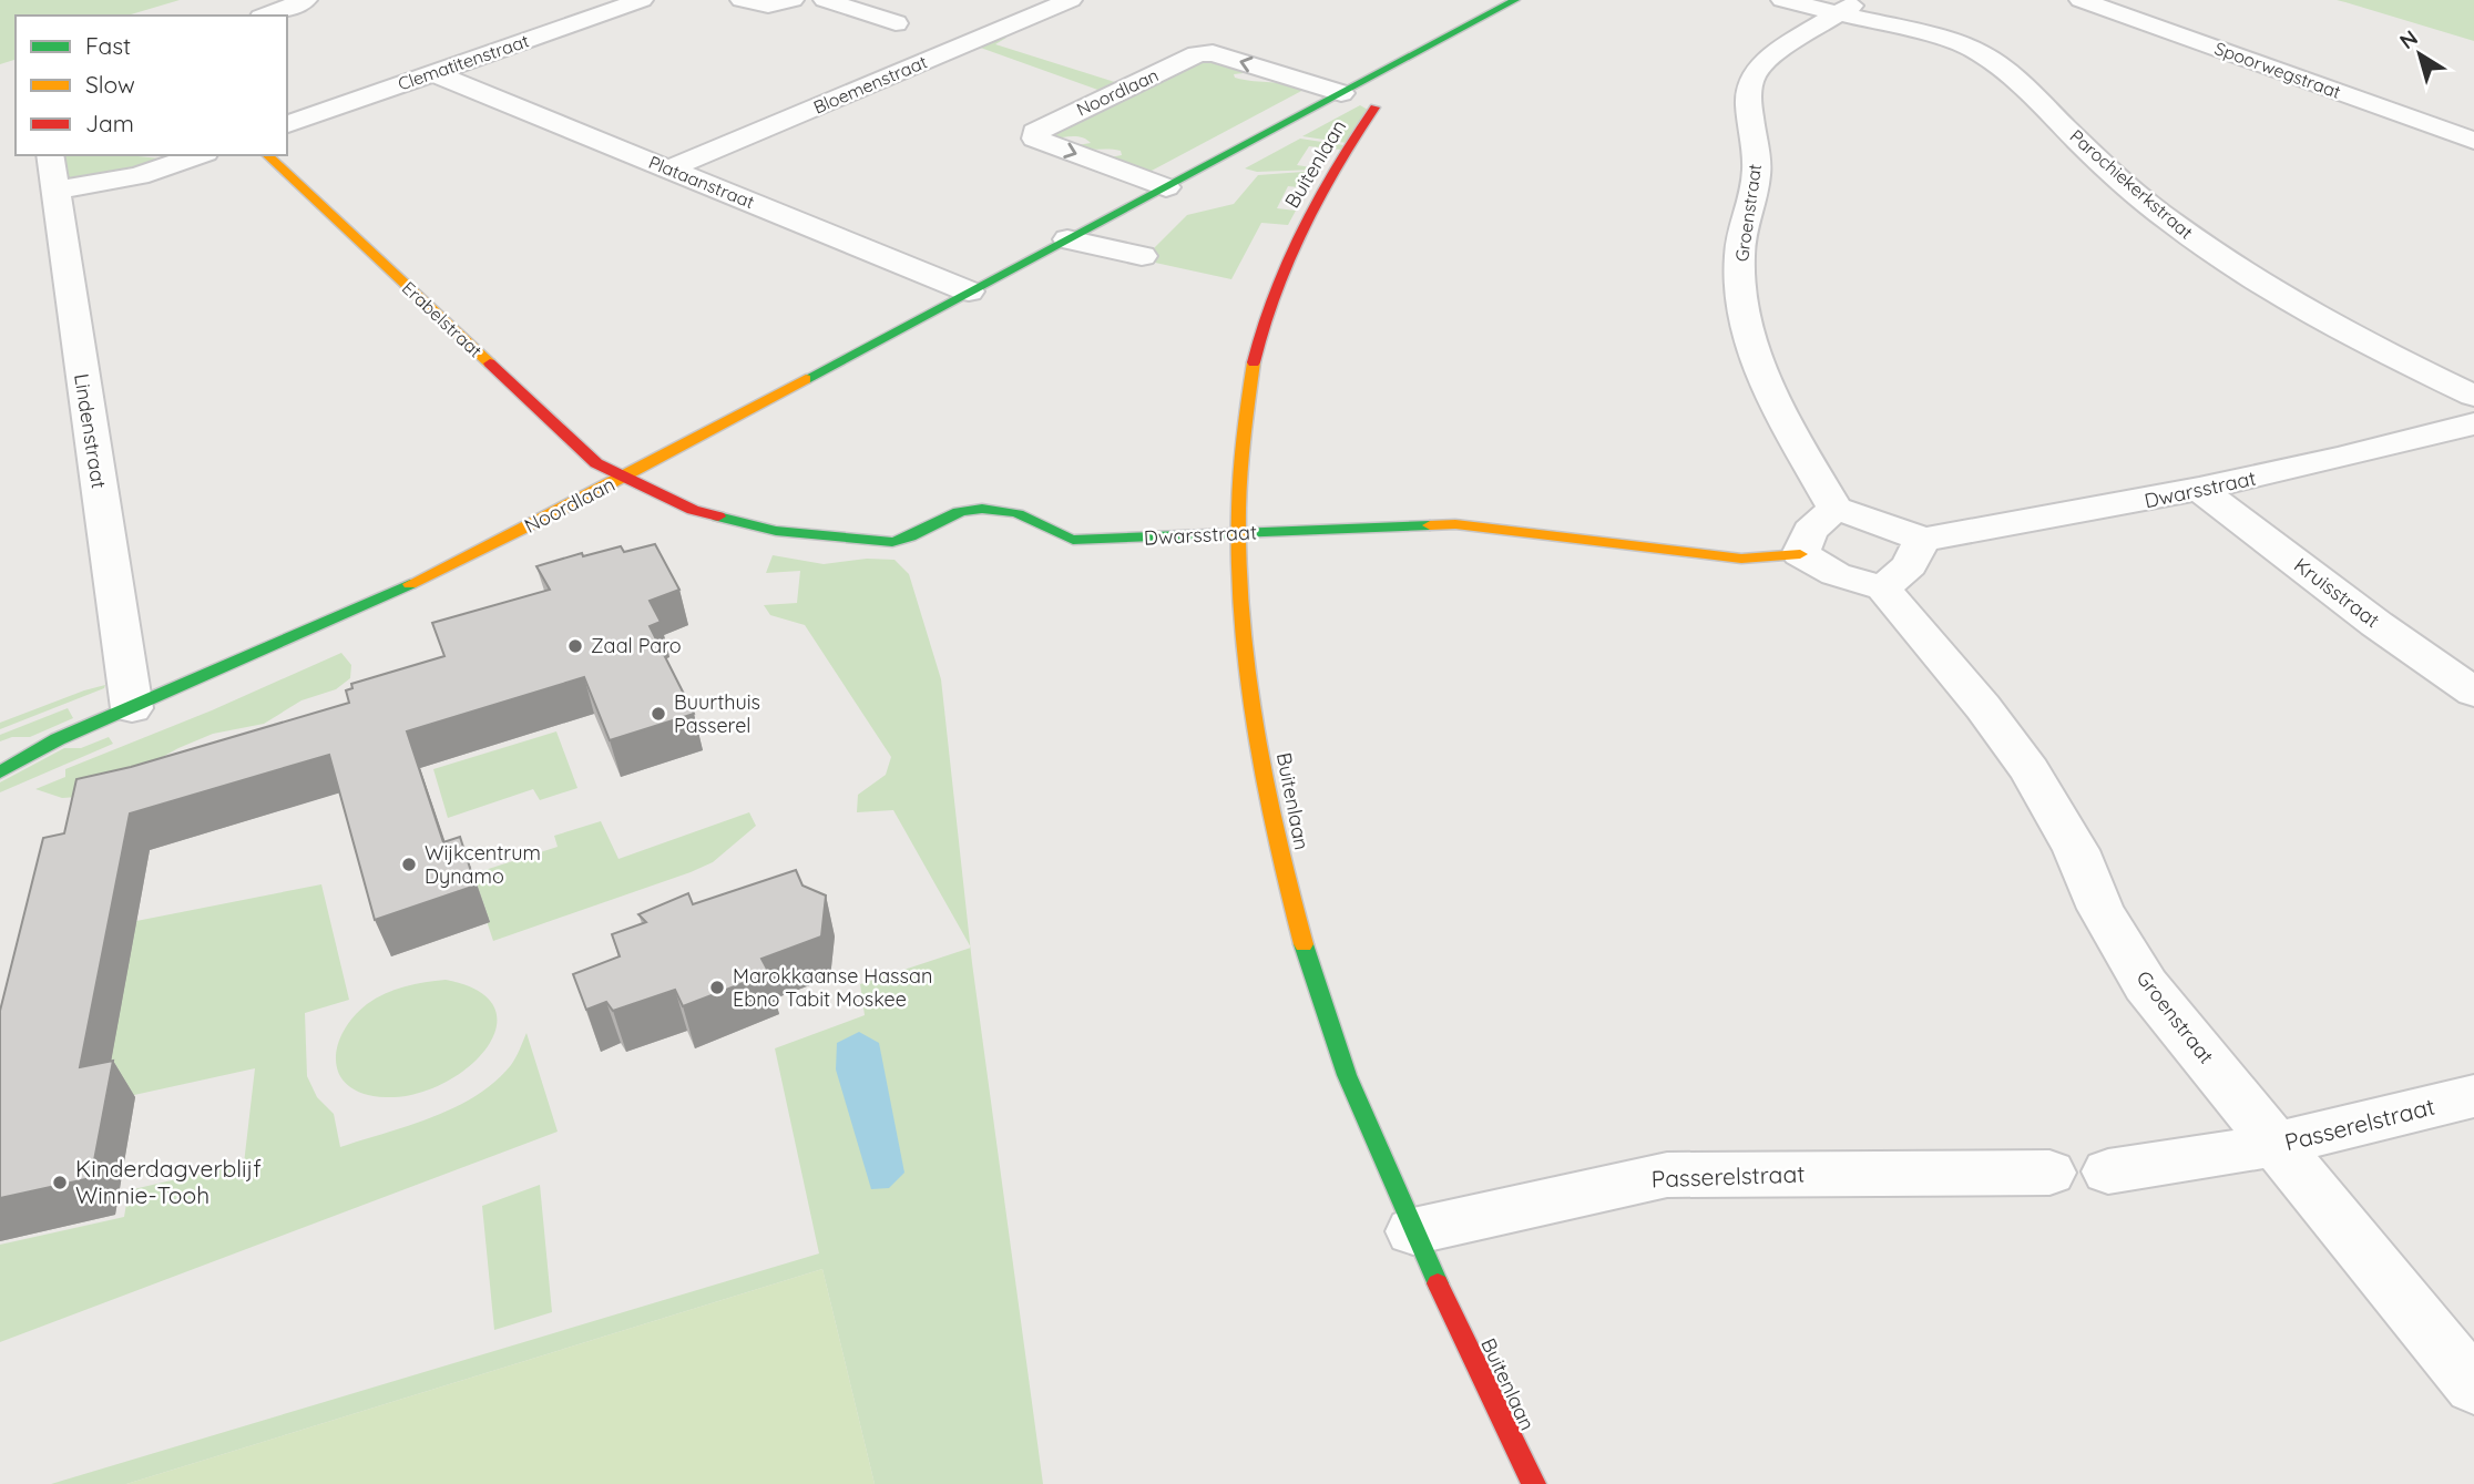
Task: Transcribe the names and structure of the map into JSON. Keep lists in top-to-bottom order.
{
  "streets": {
    "street": [
      "Clematitenstraat",
      "Spoorwegstraat",
      "Bloemenstraat",
      "Noordlaan",
      "Buitenlaan",
      "Plataanstraat",
      "Parochiekerkstraat",
      "Groenstraat",
      "Erabelstraat",
      "Lindenstraat",
      "Dwarsstraat",
      "Kruisstraat",
      "Passerelstraat"
    ]
  },
  "crossings": [
    ["Clematitenstraat", "Plataanstraat"],
    ["Bloemenstraat", "Plataanstraat"],
    ["Noordlaan", "Plataanstraat"],
    ["Noordlaan", "Erabelstraat"],
    ["Noordlaan", "Lindenstraat"],
    ["Noordlaan", "Dwarsstraat"],
    ["Buitenlaan", "Dwarsstraat"],
    ["Buitenlaan", "Passerelstraat"],
    ["Parochiekerkstraat", "Groenstraat"],
    ["Groenstraat", "Passerelstraat"],
    ["Erabelstraat", "Dwarsstraat"],
    ["Dwarsstraat", "Kruisstraat"]
  ],
  "places": [
    "Zaal Paro",
    "Buurthuis Passerel",
    "Wijkcentrum Dynamo",
    "Marokkaanse Hassan Ebno Tabit Moskee",
    "Kinderdagverblijf Winnie-Tooh"
  ],
  "legend": ["Fast", "Slow", "Jam"],
  "north": "top left"
}
